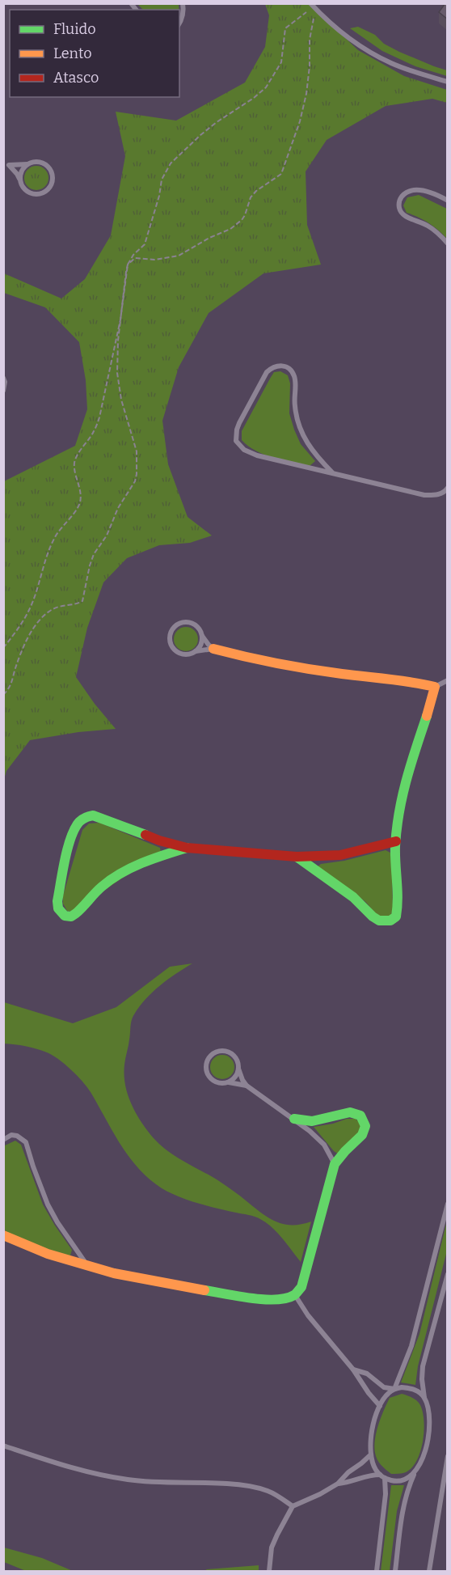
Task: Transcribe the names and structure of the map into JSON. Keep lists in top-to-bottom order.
{
  "legend": ["Fluido", "Lento", "Atasco"]
}
